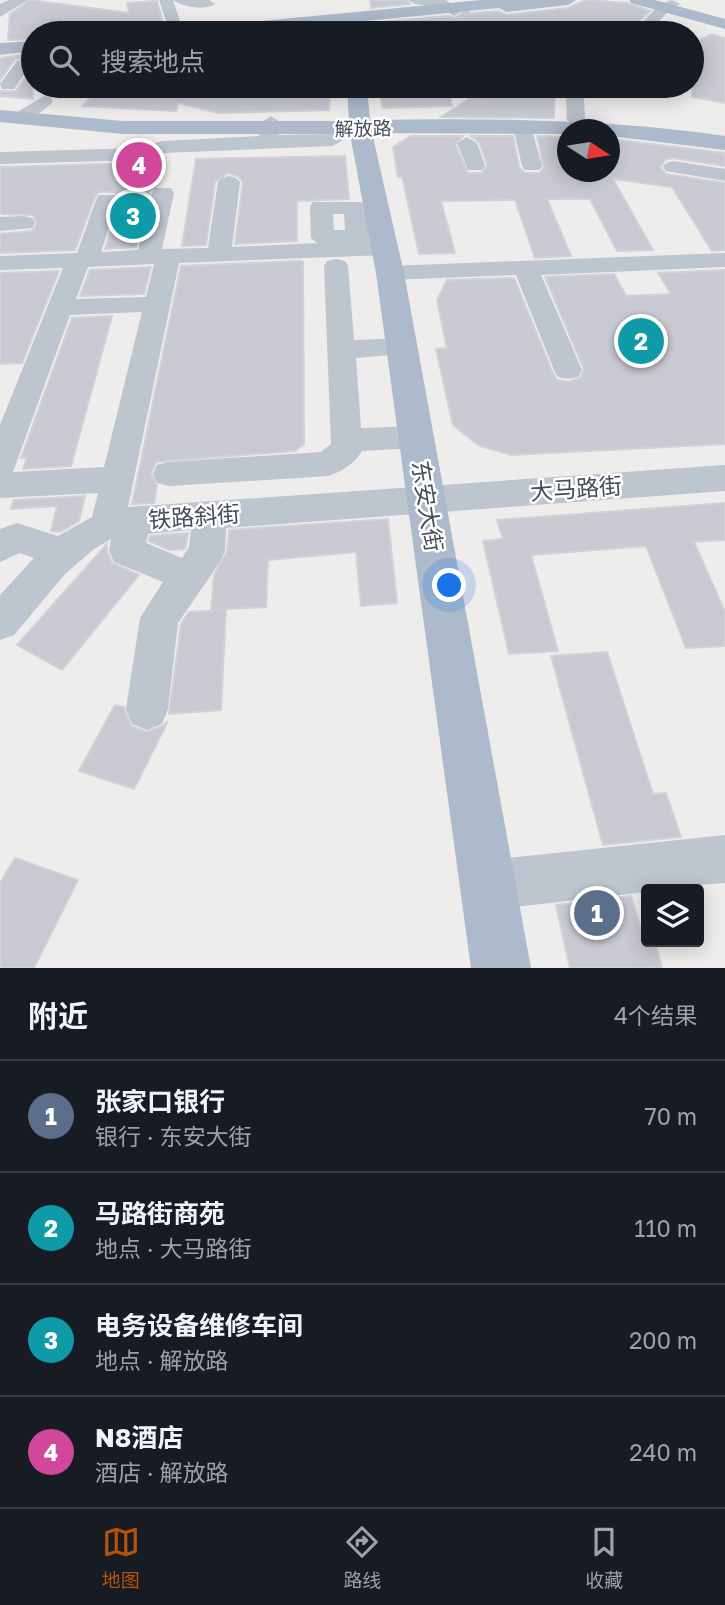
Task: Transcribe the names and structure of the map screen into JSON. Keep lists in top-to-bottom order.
{
  "streets": {
    "main road": ["解放路", "东安大街"],
    "street": ["大马路街", "铁路斜街"]
  },
  "crossings": [
    ["解放路", "东安大街"],
    ["大马路街", "东安大街"],
    ["大马路街", "铁路斜街"],
    ["东安大街", "铁路斜街"]
  ],
  "north": "right",
  "page": {
    "search": "搜索地点",
    "pins": [
      "4",
      "3",
      "2",
      "1"
    ],
    "heading": ["附近", "4个结果"],
    "list": [
      {
        "mark": "1",
        "name": "张家口银行",
        "note": "银行 · 东安大街",
        "value": "70 m"
      },
      {
        "mark": "2",
        "name": "马路街商苑",
        "note": "地点 · 大马路街",
        "value": "110 m"
      },
      {
        "mark": "3",
        "name": "电务设备维修车间",
        "note": "地点 · 解放路",
        "value": "200 m"
      },
      {
        "mark": "4",
        "name": "N8酒店",
        "note": "酒店 · 解放路",
        "value": "240 m"
      }
    ],
    "nav": ["地图", "路线", "收藏"]
  }
}
